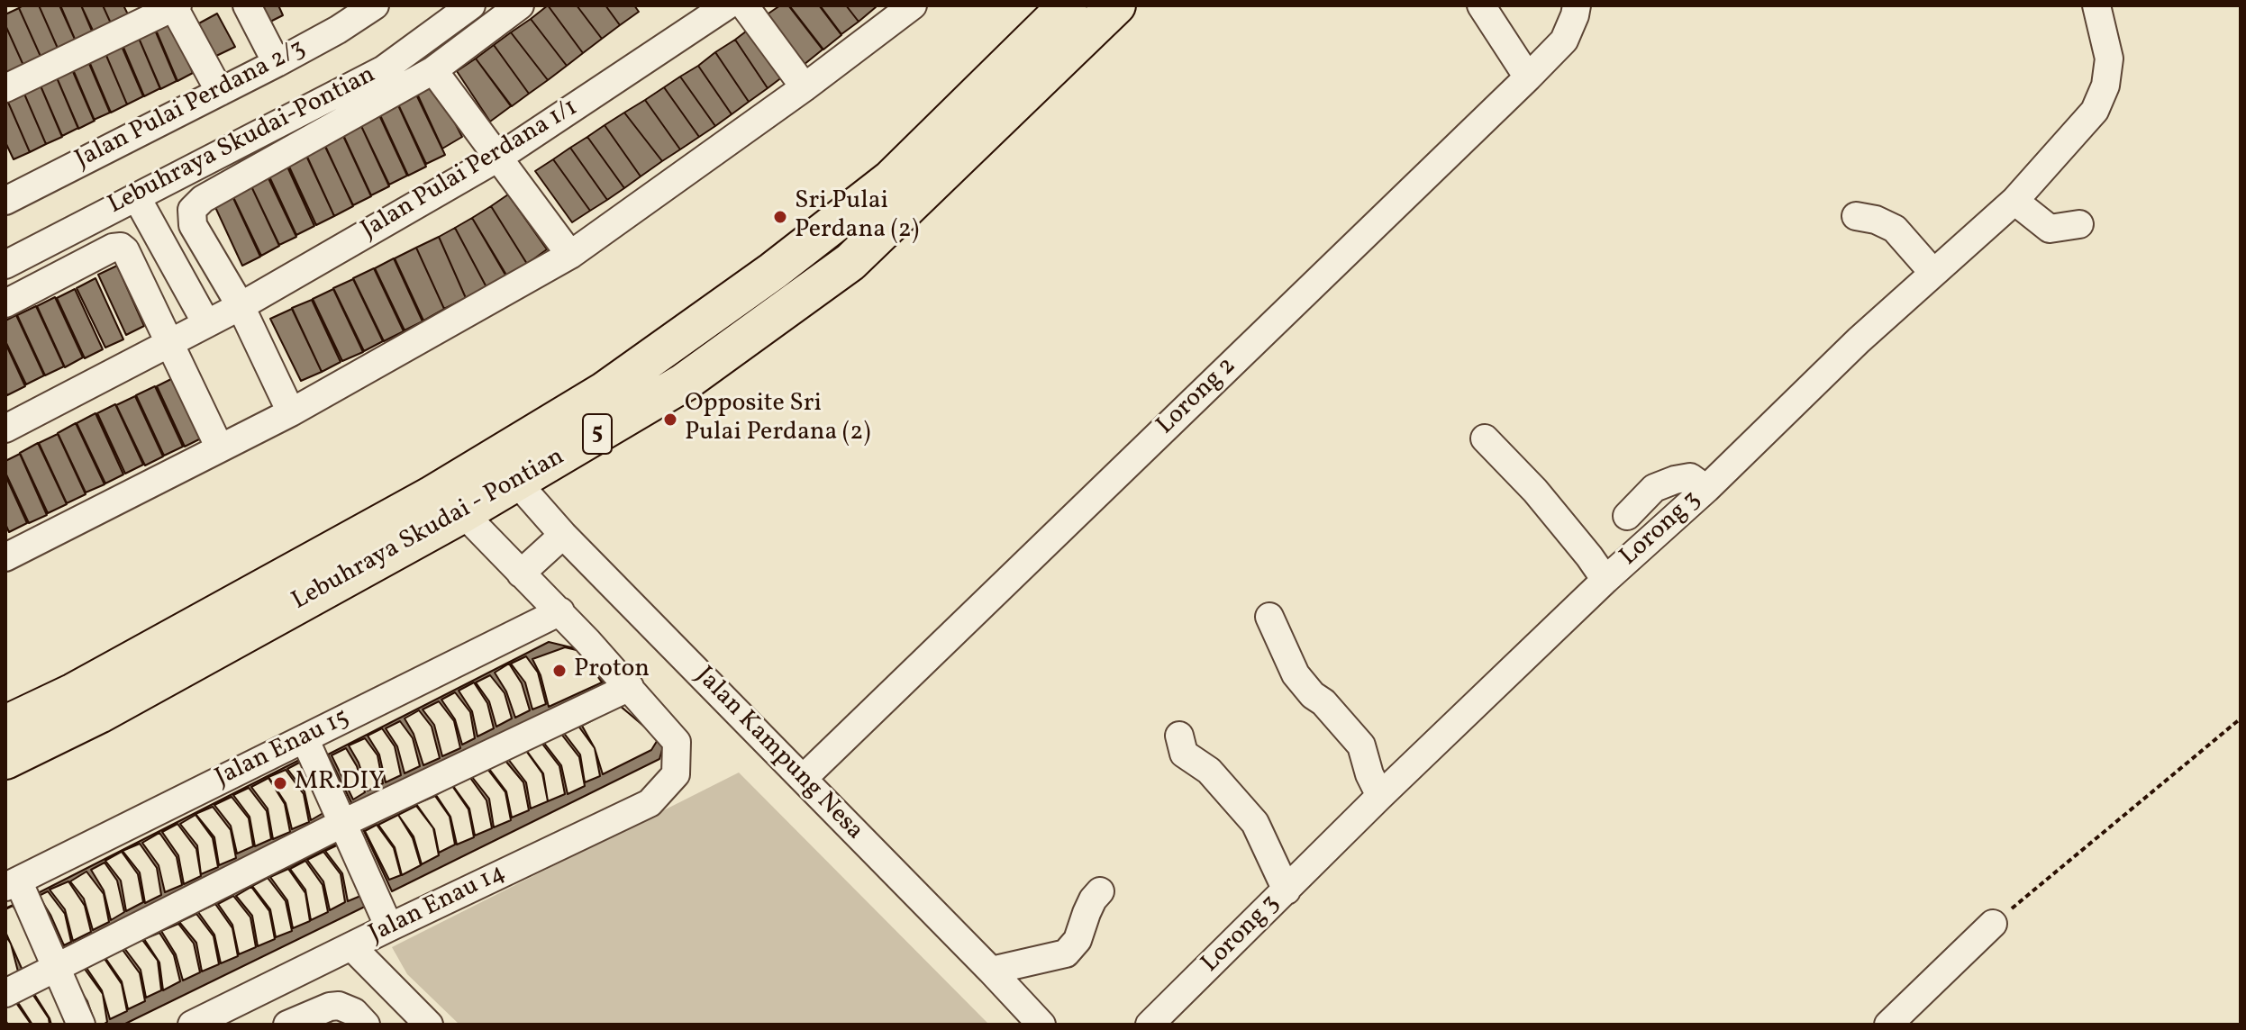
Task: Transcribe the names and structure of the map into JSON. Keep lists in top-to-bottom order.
{
  "streets": {
    "highway": ["5", "Lebuhraya Skudai - Pontian"],
    "street": [
      "Jalan Pulai Perdana 2/3",
      "Lebuhraya Skudai-Pontian",
      "Jalan Pulai Perdana 1/1",
      "Lorong 2",
      "Lorong 3",
      "Jalan Enau 15",
      "Jalan Kampung Nesa",
      "Jalan Enau 14"
    ]
  },
  "crossings": [
    ["Lorong 2", "Jalan Kampung Nesa"],
    ["Lebuhraya Skudai - Pontian", "Jalan Kampung Nesa"]
  ],
  "places": [
    "Sri Pulai Perdana (2)",
    "Opposite Sri Pulai Perdana (2)",
    "Proton",
    "MR.DIY"
  ]
}
